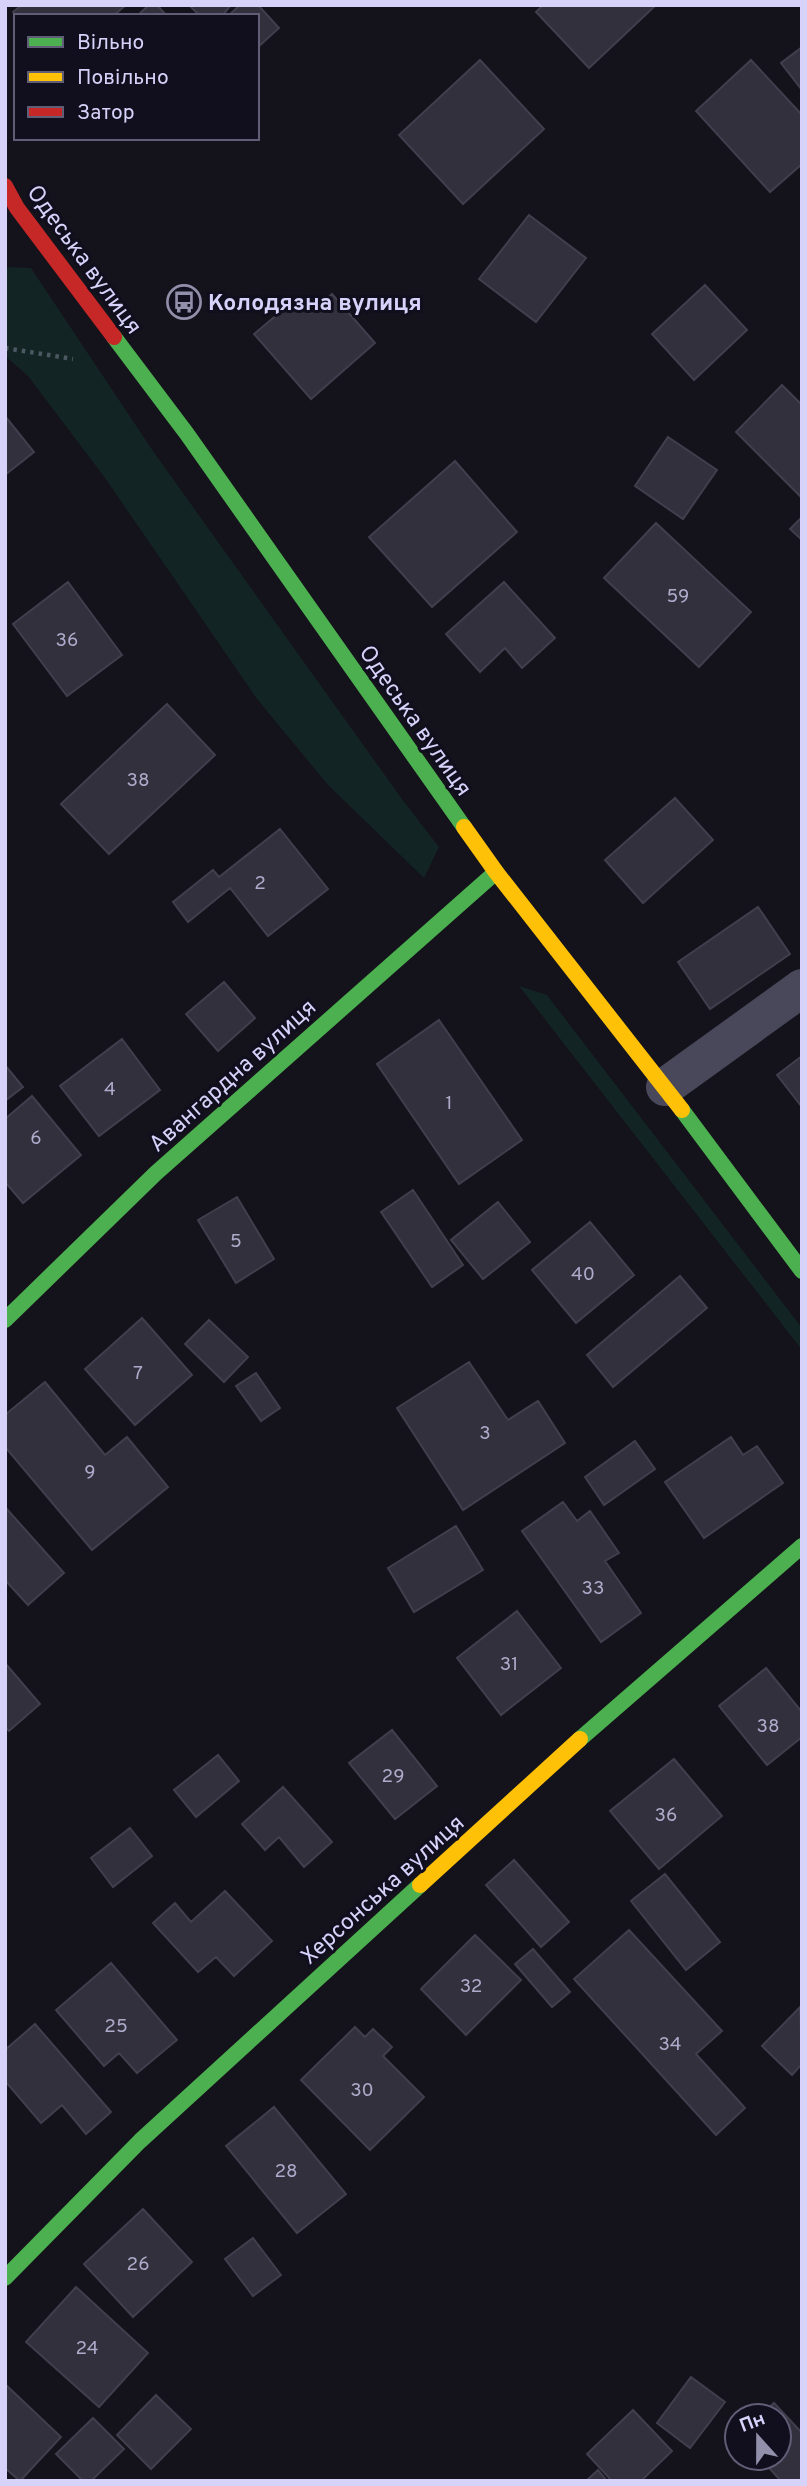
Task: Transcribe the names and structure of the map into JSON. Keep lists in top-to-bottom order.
{
  "streets": {
    "street": ["Одеська вулиця", "Авангардна вулиця", "Херсонська вулиця"]
  },
  "crossings": [
    ["Одеська вулиця", "Авангардна вулиця"]
  ],
  "places": {
    "bus stop": ["Колодязна вулиця"]
  },
  "house_numbers": [
    "59",
    "36",
    "38",
    "2",
    "4",
    "1",
    "6",
    "5",
    "40",
    "7",
    "3",
    "9",
    "33",
    "31",
    "38",
    "29",
    "36",
    "32",
    "25",
    "34",
    "30",
    "28",
    "26",
    "24"
  ],
  "legend": ["Вільно", "Повільно", "Затор"],
  "north": "top"
}
